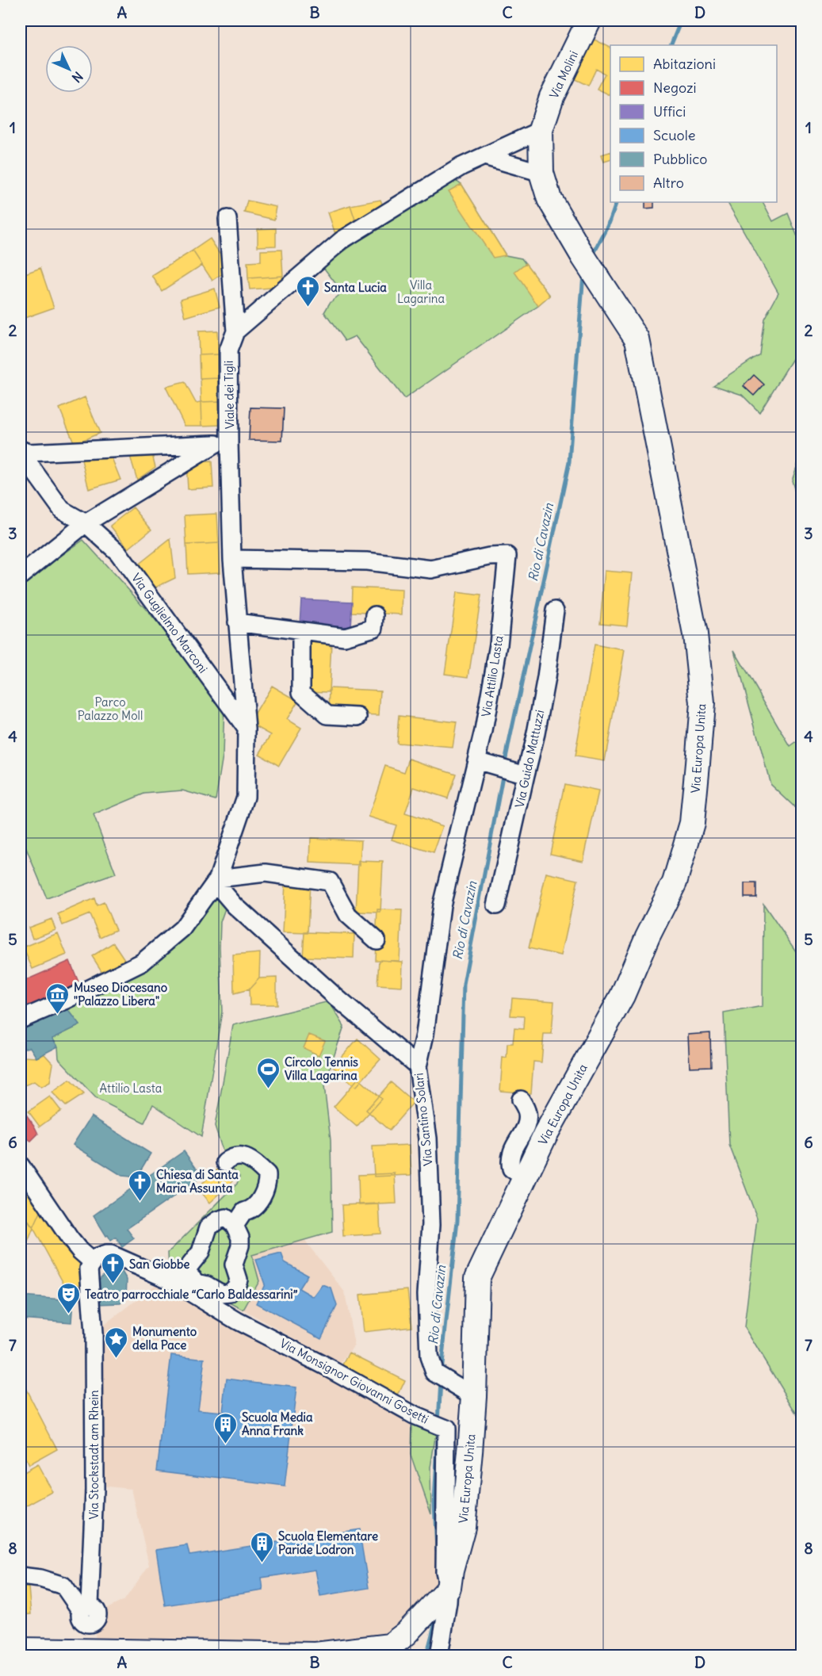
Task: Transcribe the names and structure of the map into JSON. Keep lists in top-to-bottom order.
{
  "streets": {
    "main road": ["Via Molini", "Via Europa Unita"],
    "street": [
      "Viale dei Tigli",
      "Via Guglielmo Marconi",
      "Via Attilio Lasta",
      "Via Guido Mattuzzi",
      "Via Santino Solari",
      "Via Monsignor Giovanni Gosetti",
      "Via Stockstadt am Rhein"
    ]
  },
  "crossings": [
    ["Via Molini", "Via Europa Unita"],
    ["Viale dei Tigli", "Via Guglielmo Marconi"],
    ["Viale dei Tigli", "Via Attilio Lasta"],
    ["Viale dei Tigli", "Via Santino Solari"],
    ["Via Attilio Lasta", "Via Santino Solari"],
    ["Via Europa Unita", "Via Santino Solari"],
    ["Via Europa Unita", "Via Monsignor Giovanni Gosetti"],
    ["Via Monsignor Giovanni Gosetti", "Via Stockstadt am Rhein"]
  ],
  "water": ["Rio di Cavazin"],
  "parks": ["Villa Lagarina", "Parco Palazzo Moll", "Attilio Lasta"],
  "places": {
    "church": ["Santa Lucia", "Chiesa di Santa Maria Assunta", "San Giobbe"],
    "museum": ["Museo Diocesano \"Palazzo Libera\""],
    "sports": ["Circolo Tennis Villa Lagarina"],
    "theatre": ["Teatro parrocchiale “Carlo Baldessarini”"],
    "place": ["Monumento della Pace"],
    "building": ["Scuola Media Anna Frank", "Scuola Elementare Paride Lodron"]
  },
  "legend": [
    "Abitazioni",
    "Negozi",
    "Uffici",
    "Scuole",
    "Pubblico",
    "Altro"
  ],
  "north": "bottom right",
  "grid": {
    "columns": [
      "A",
      "B",
      "C",
      "D"
    ],
    "rows": [
      "1",
      "2",
      "3",
      "4",
      "5",
      "6",
      "7",
      "8"
    ]
  }
}
